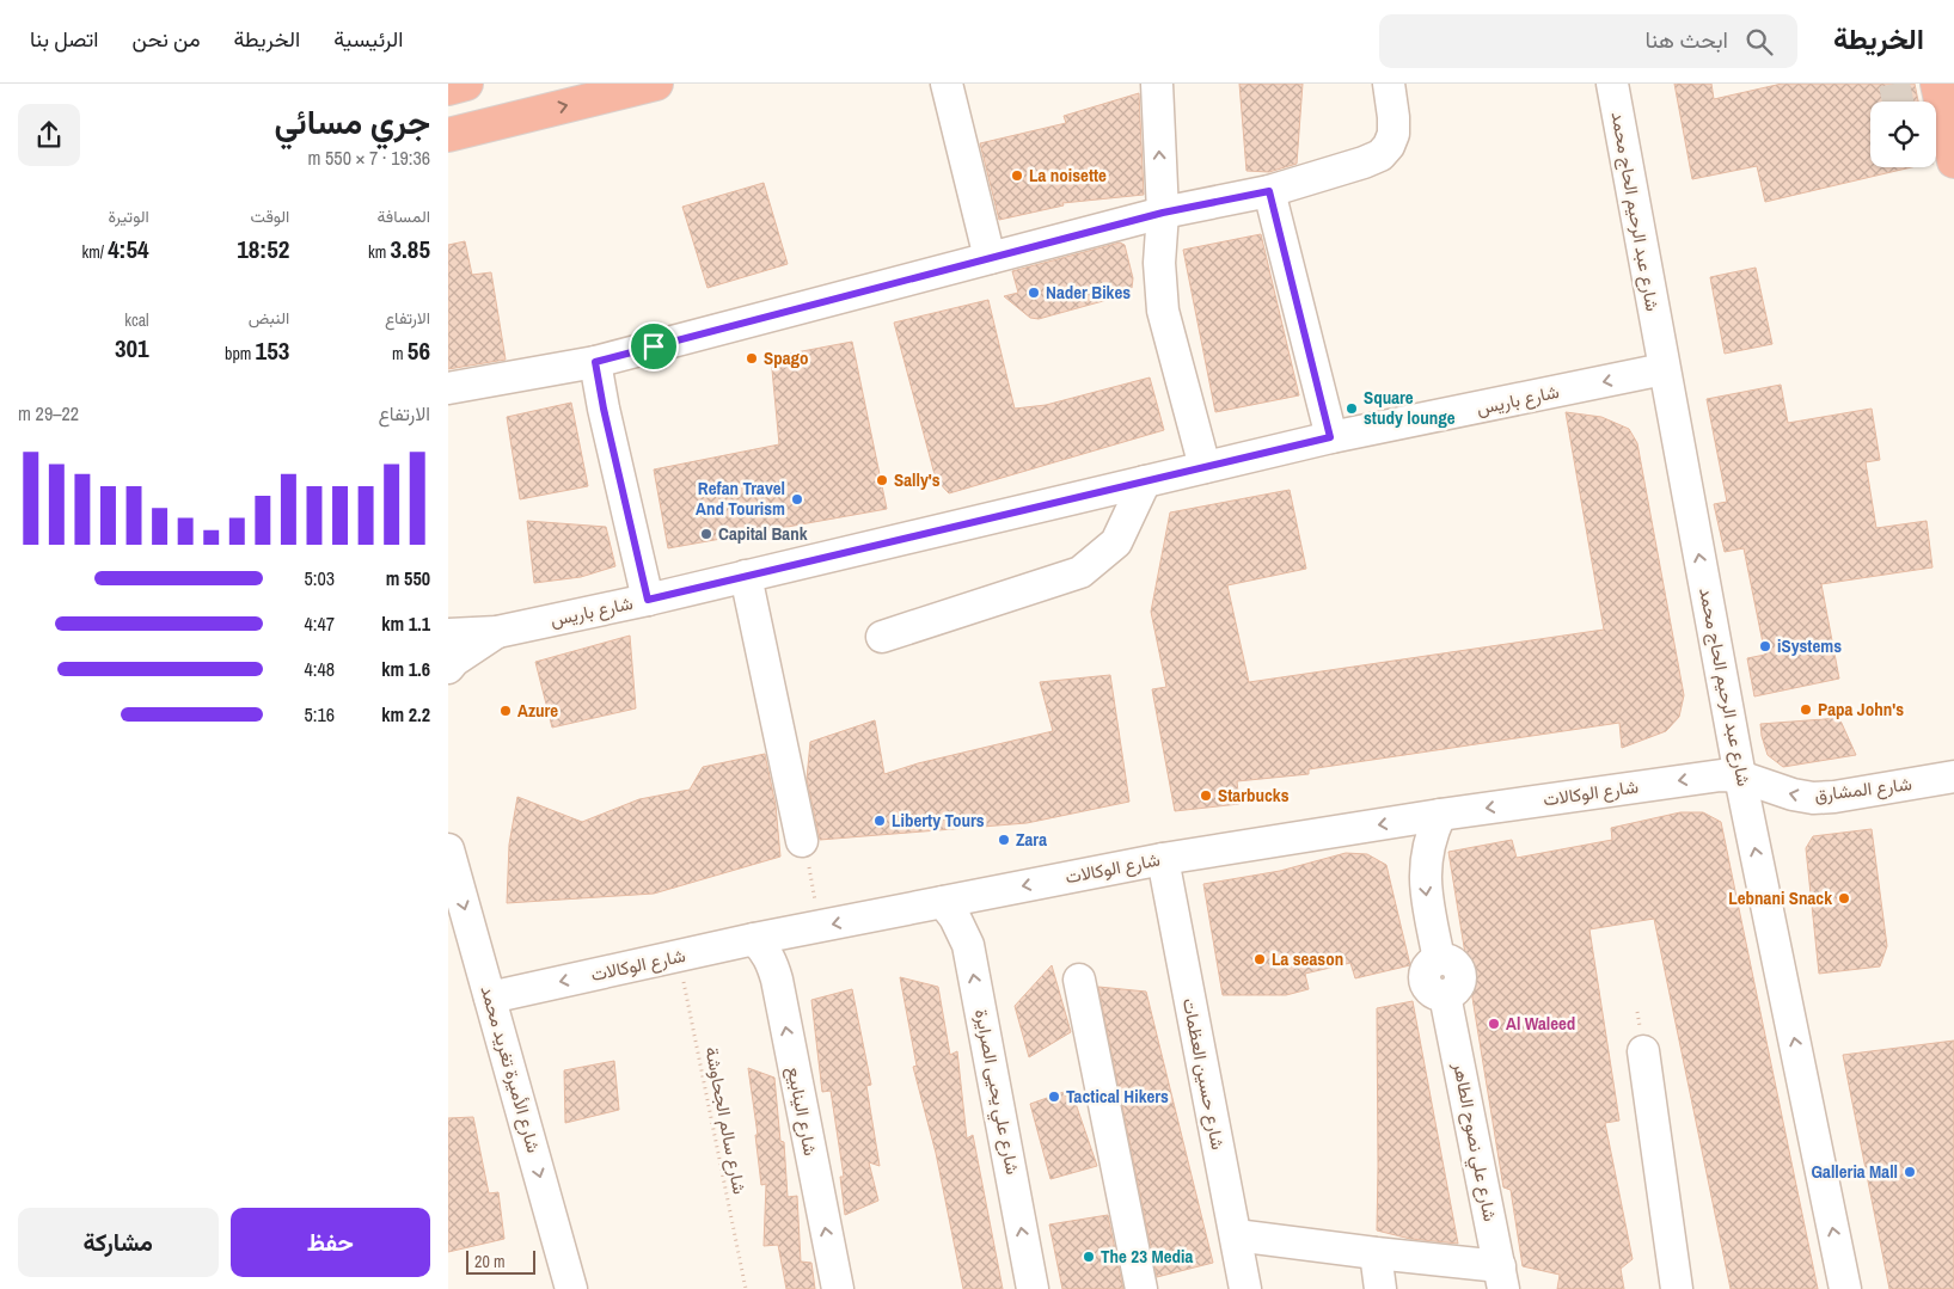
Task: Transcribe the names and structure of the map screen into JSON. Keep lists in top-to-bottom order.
{
  "streets": {
    "street": [
      "شارع عبد الرحيم الحاج محمد",
      "شارع باريس",
      "شارع المشارق",
      "شارع الوكالات",
      "شارع الأميرة تغريد محمد",
      "شارع حسين العظمات",
      "شارع علي يحيى الصرايرة",
      "شارع الينابيع",
      "شارع علي نصوح الطاهر"
    ],
    "path": ["شارع سالم الجحاوشة"]
  },
  "crossings": [
    ["شارع عبد الرحيم الحاج محمد", "شارع باريس"],
    ["شارع عبد الرحيم الحاج محمد", "شارع المشارق"],
    ["شارع عبد الرحيم الحاج محمد", "شارع الوكالات"],
    ["شارع المشارق", "شارع الوكالات"],
    ["شارع الوكالات", "شارع الأميرة تغريد محمد"],
    ["شارع الوكالات", "شارع حسين العظمات"],
    ["شارع الوكالات", "شارع علي يحيى الصرايرة"],
    ["شارع الوكالات", "شارع الينابيع"],
    ["شارع الوكالات", "شارع سالم الجحاوشة"],
    ["شارع الوكالات", "شارع علي نصوح الطاهر"]
  ],
  "one_way": [
    "شارع عبد الرحيم الحاج محمد",
    "شارع المشارق",
    "شارع الوكالات",
    "شارع الأميرة تغريد محمد",
    "شارع الينابيع"
  ],
  "places": [
    "La noisette",
    "Nader Bikes",
    "Spago",
    "Square study lounge",
    "Sally's",
    "Refan Travel And Tourism",
    "Capital Bank",
    "iSystems",
    "Papa John's",
    "Azure",
    "Starbucks",
    "Liberty Tours",
    "Zara",
    "Lebnani Snack",
    "La season",
    "Al Waleed",
    "Tactical Hikers",
    "Galleria Mall",
    "The 23 Media"
  ],
  "scale_bar": "20 m",
  "page": {
    "header": "الخريطة",
    "search": "ابحث هنا",
    "nav": [
      "الرئيسية",
      "الخريطة",
      "من نحن",
      "اتصل بنا"
    ],
    "heading": ["جري مسائي", "19:36 · 7 × 550 m"],
    "stats": [
      ["المسافة", "3.85 km"],
      ["الوقت", "18:52"],
      ["الوتيرة", "4:54 /km"],
      ["الارتفاع", "56 m"],
      ["النبض", "153 bpm"],
      ["kcal", "301"]
    ],
    "chart": ["الارتفاع", "22–29 m"],
    "list": [
      {
        "name": "550 m",
        "note": "5:03"
      },
      {
        "name": "1.1 km",
        "note": "4:47"
      },
      {
        "name": "1.6 km",
        "note": "4:48"
      },
      {
        "name": "2.2 km",
        "note": "5:16"
      }
    ],
    "buttons": ["حفظ", "مشاركة"],
    "scale": "20 m"
  }
}
